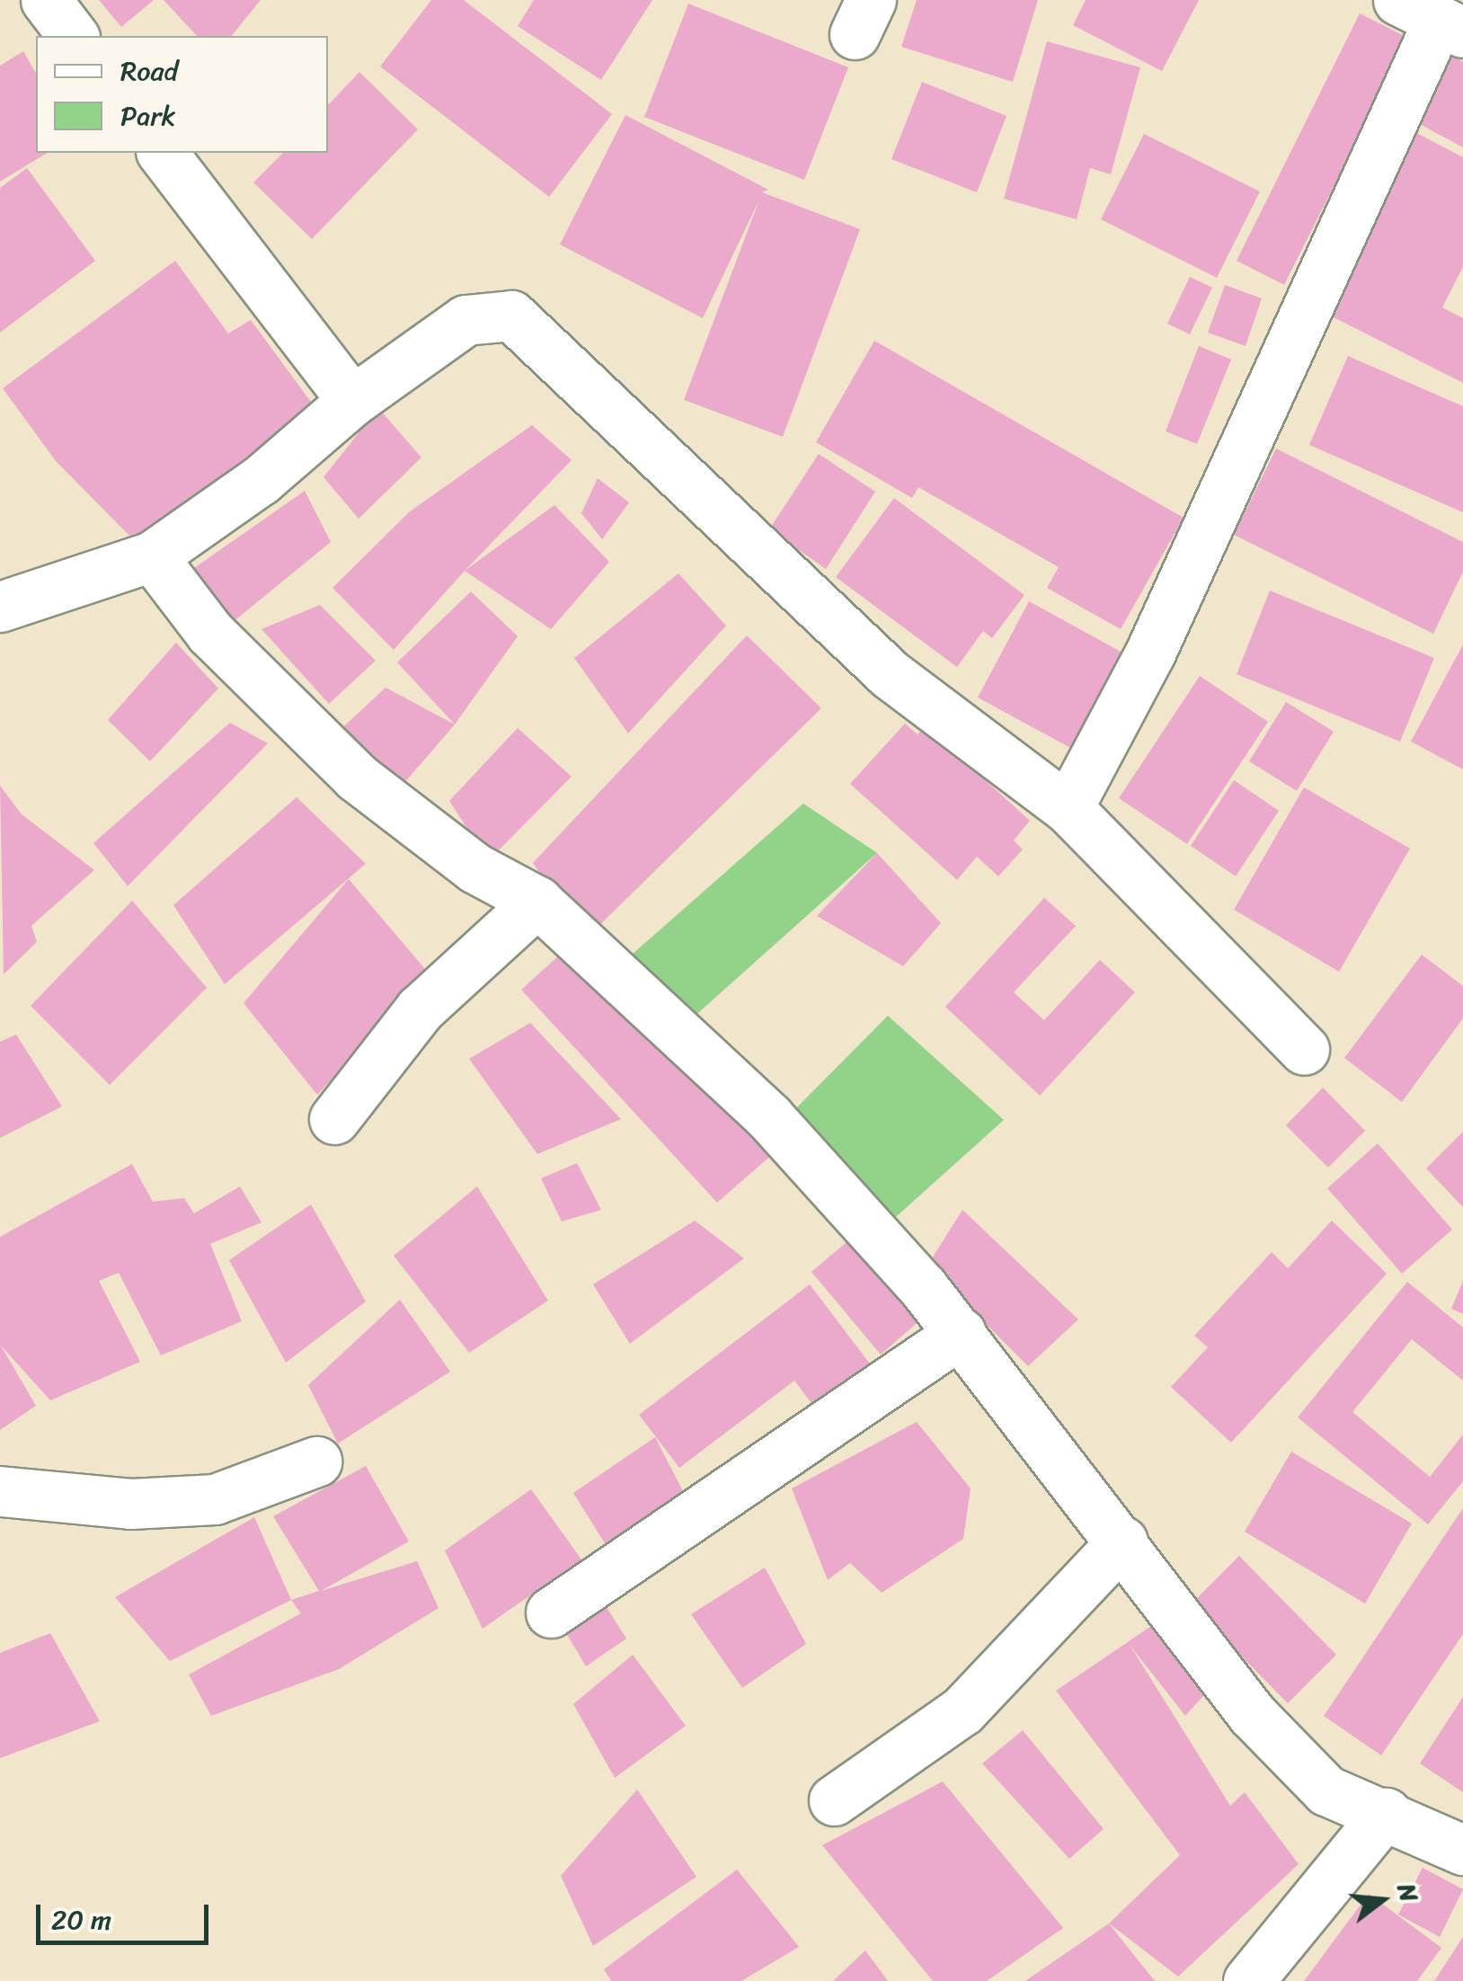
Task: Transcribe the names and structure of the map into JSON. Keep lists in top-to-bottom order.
{
  "legend": ["Road", "Park"],
  "scale_bar": "20 m",
  "north": "right"
}
